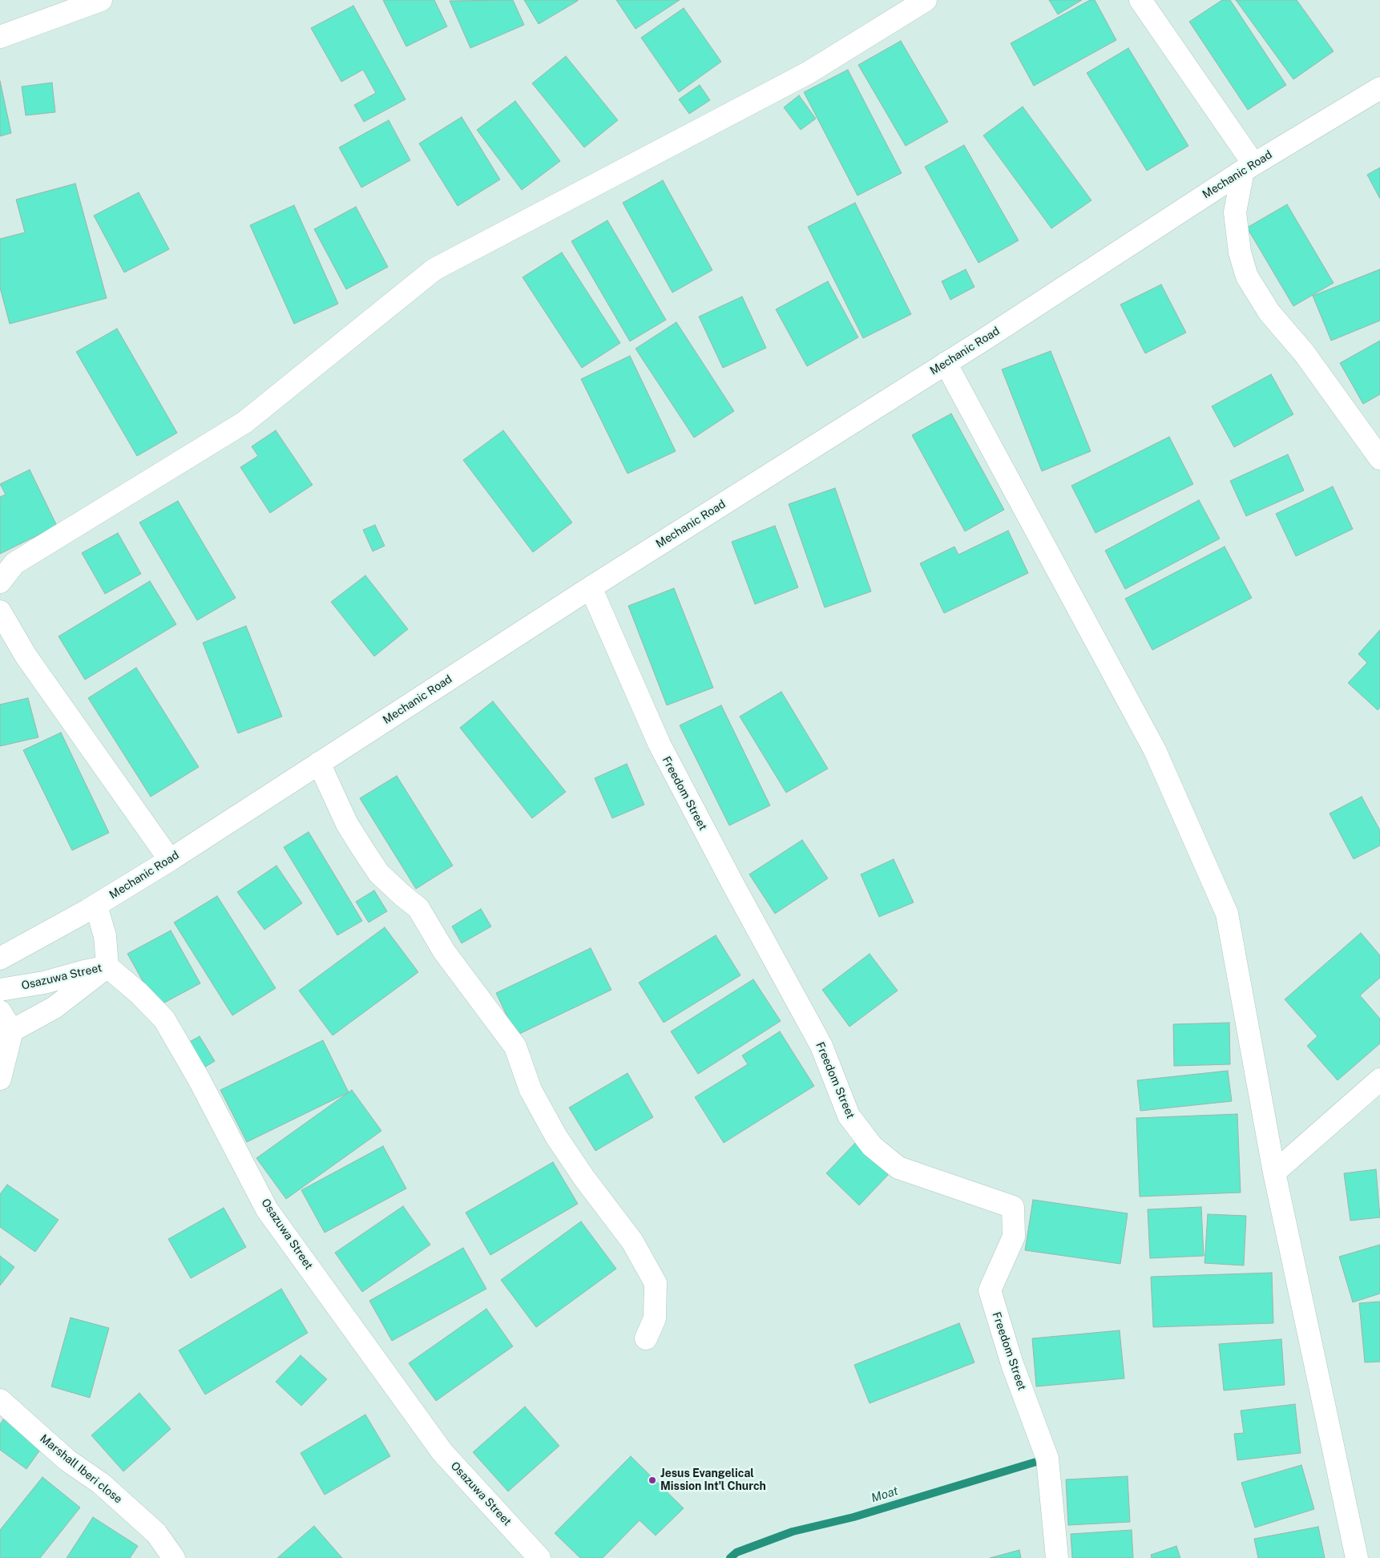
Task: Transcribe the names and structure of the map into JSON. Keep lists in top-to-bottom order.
{
  "streets": {
    "street": [
      "Mechanic Road",
      "Freedom Street",
      "Osazuwa Street",
      "Marshall Iberi close"
    ]
  },
  "crossings": [
    ["Mechanic Road", "Freedom Street"]
  ],
  "water": ["Moat"],
  "places": ["Jesus Evangelical Mission Int'l Church"]
}
